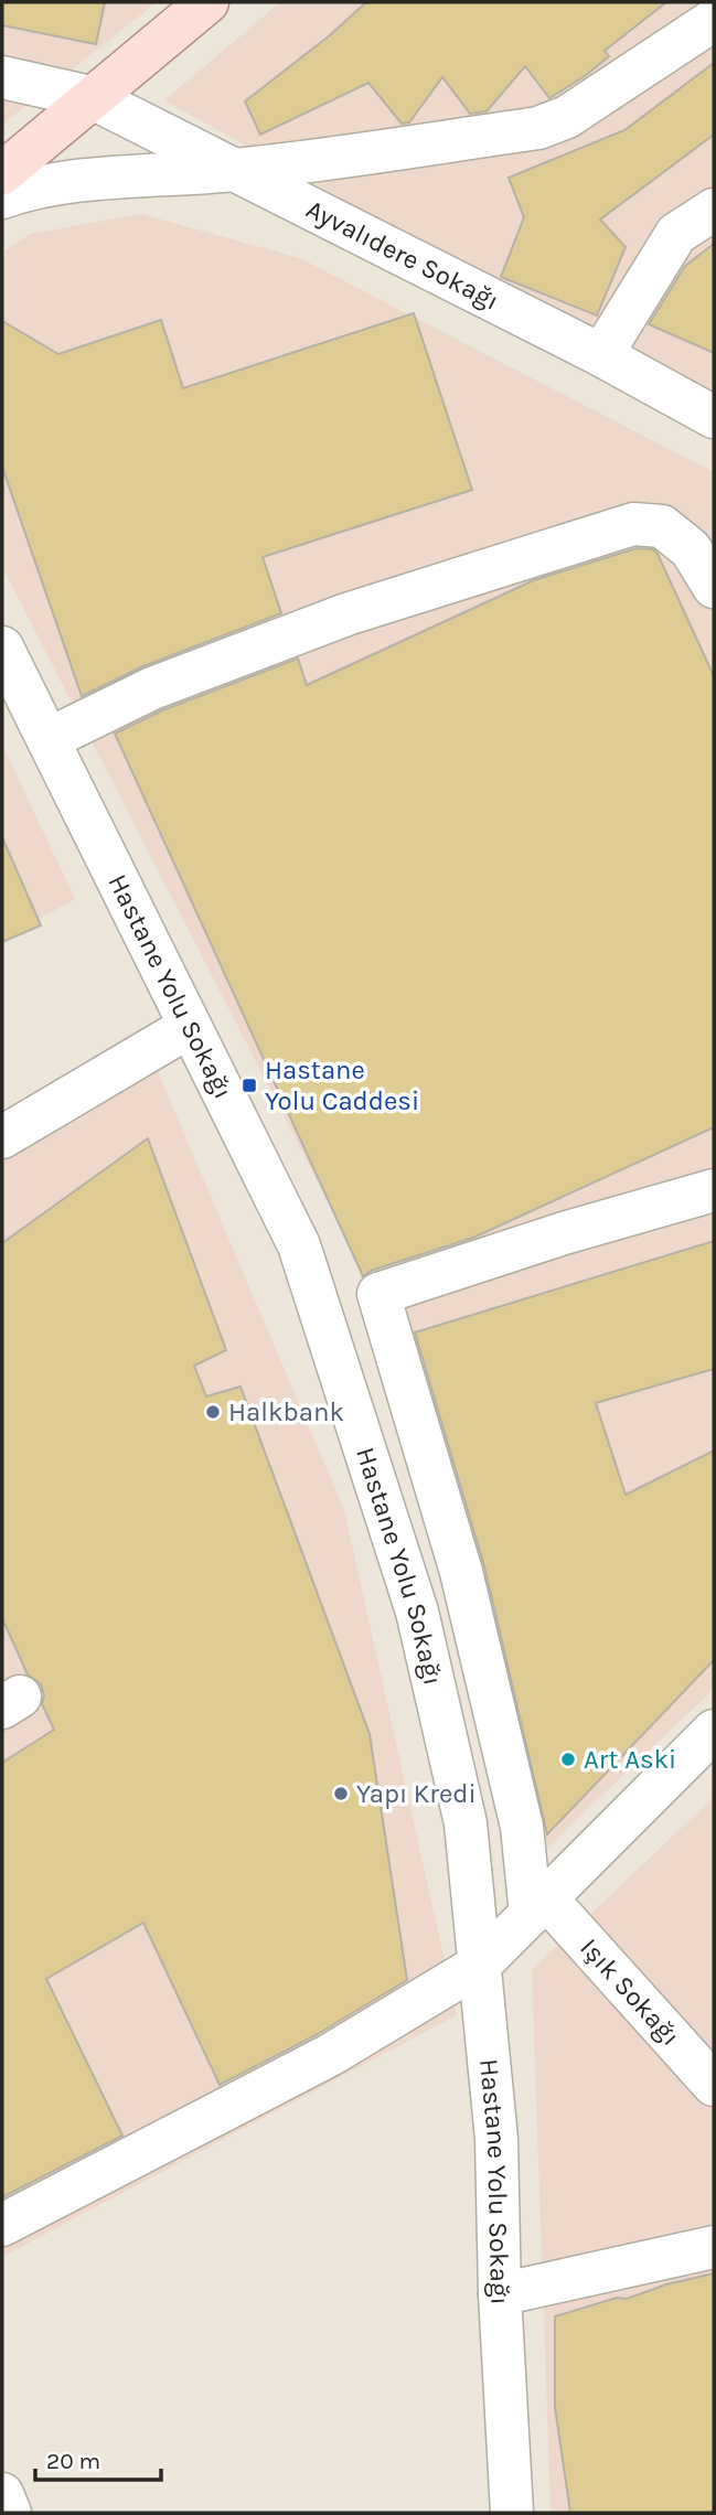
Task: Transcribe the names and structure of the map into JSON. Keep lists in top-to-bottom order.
{
  "streets": {
    "street": ["Ayvalıdere Sokağı", "Hastane Yolu Sokağı", "Işık Sokağı"]
  },
  "places": {
    "transit": ["Hastane Yolu Caddesi"],
    "other": ["Halkbank", "Art Aski", "Yapı Kredi"]
  },
  "scale_bar": "20 m"
}
